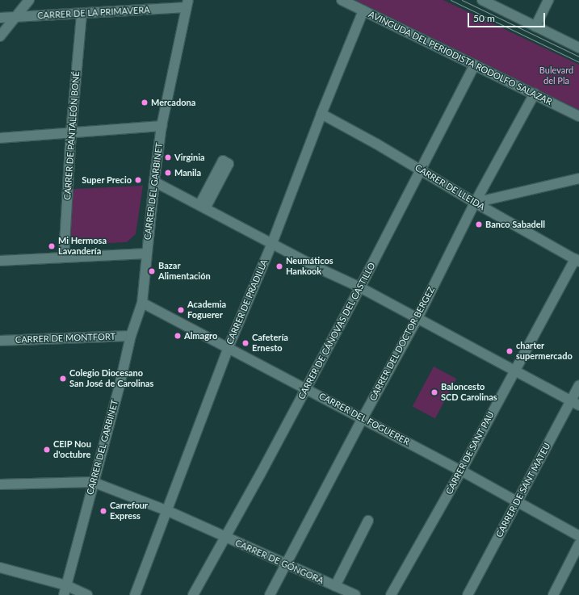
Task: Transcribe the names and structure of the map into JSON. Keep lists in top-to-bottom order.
{
  "streets": {
    "street": [
      "CARRER DE LA PRIMAVERA",
      "AVINGUDA DEL PERIODISTA RODOLFO SALAZAR",
      "CARRER DE PANTALEÓN BONÉ",
      "CARRER DE LLEIDA",
      "CARRER DEL GARBINET",
      "CARRER DE PRADILLA",
      "CARRER DE CÁNOVAS DEL CASTILLO",
      "CARRER DE MONTFORT",
      "CARRER DEL DOCTOR BERGEZ",
      "CARRER DEL FOGUERER",
      "CARRER DE SANT PAU",
      "CARRER DE SANT MATEU",
      "CARRER DE GÓNGORA"
    ]
  },
  "crossings": [
    ["CARRER DE LA PRIMAVERA", "CARRER DE PANTALEÓN BONÉ"],
    ["CARRER DE LA PRIMAVERA", "CARRER DEL GARBINET"],
    ["AVINGUDA DEL PERIODISTA RODOLFO SALAZAR", "CARRER DE PRADILLA"],
    ["AVINGUDA DEL PERIODISTA RODOLFO SALAZAR", "CARRER DE CÁNOVAS DEL CASTILLO"],
    ["AVINGUDA DEL PERIODISTA RODOLFO SALAZAR", "CARRER DEL DOCTOR BERGEZ"],
    ["CARRER DE LLEIDA", "CARRER DE PRADILLA"],
    ["CARRER DE LLEIDA", "CARRER DE CÁNOVAS DEL CASTILLO"],
    ["CARRER DE LLEIDA", "CARRER DEL DOCTOR BERGEZ"],
    ["CARRER DE LLEIDA", "CARRER DE SANT PAU"],
    ["CARRER DEL GARBINET", "CARRER DE MONTFORT"],
    ["CARRER DEL GARBINET", "CARRER DEL FOGUERER"],
    ["CARRER DEL GARBINET", "CARRER DE GÓNGORA"],
    ["CARRER DE PRADILLA", "CARRER DEL FOGUERER"],
    ["CARRER DE PRADILLA", "CARRER DE GÓNGORA"],
    ["CARRER DE CÁNOVAS DEL CASTILLO", "CARRER DEL FOGUERER"],
    ["CARRER DE CÁNOVAS DEL CASTILLO", "CARRER DE GÓNGORA"],
    ["CARRER DEL DOCTOR BERGEZ", "CARRER DEL FOGUERER"],
    ["CARRER DEL DOCTOR BERGEZ", "CARRER DE GÓNGORA"],
    ["CARRER DEL FOGUERER", "CARRER DE SANT PAU"],
    ["CARRER DEL FOGUERER", "CARRER DE SANT MATEU"]
  ],
  "parks": ["Bulevard del Pla"],
  "places": [
    "Mercadona",
    "Virginia",
    "Manila",
    "Super Precio",
    "Banco Sabadell",
    "Mi Hermosa Lavandería",
    "Neumáticos Hankook",
    "Bazar Alimentación",
    "Academia Foguerer",
    "Almagro",
    "Cafetería Ernesto",
    "charter supermercado",
    "Colegio Diocesano San José de Carolinas",
    "Baloncesto SCD Carolinas",
    "CEIP Nou d'octubre",
    "Carrefour Express"
  ],
  "scale_bar": "50 m"
}
